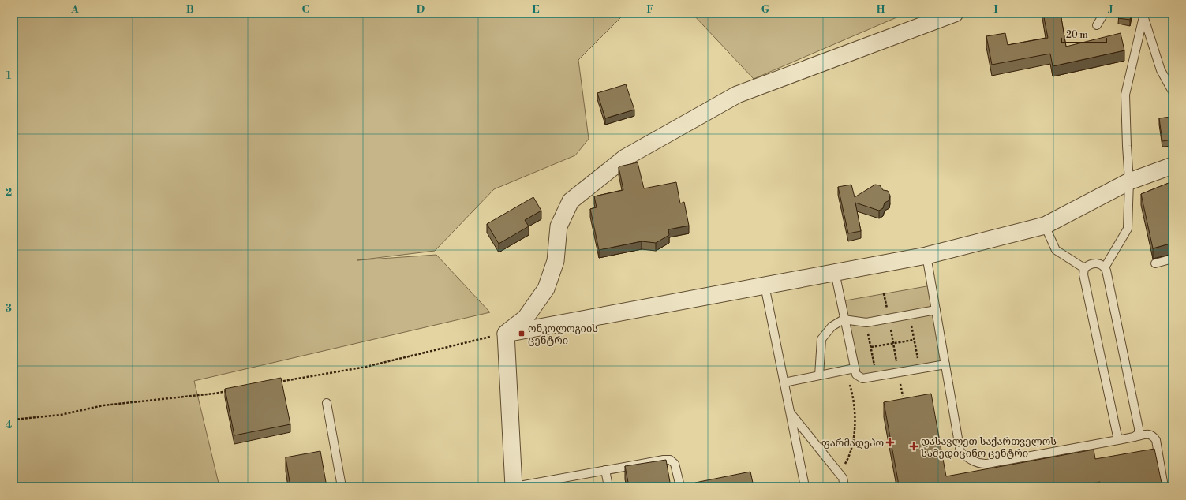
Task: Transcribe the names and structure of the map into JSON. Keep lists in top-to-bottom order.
{
  "places": {
    "transit": ["ონკოლოგიის ცენტრი"],
    "health": ["ფარმადეპო", "დასავლეთ საქართველოს სამედიცინო ცენტრი"]
  },
  "scale_bar": "20 m",
  "grid": {
    "columns": [
      "A",
      "B",
      "C",
      "D",
      "E",
      "F",
      "G",
      "H",
      "I",
      "J"
    ],
    "rows": [
      "1",
      "2",
      "3",
      "4"
    ]
  }
}
